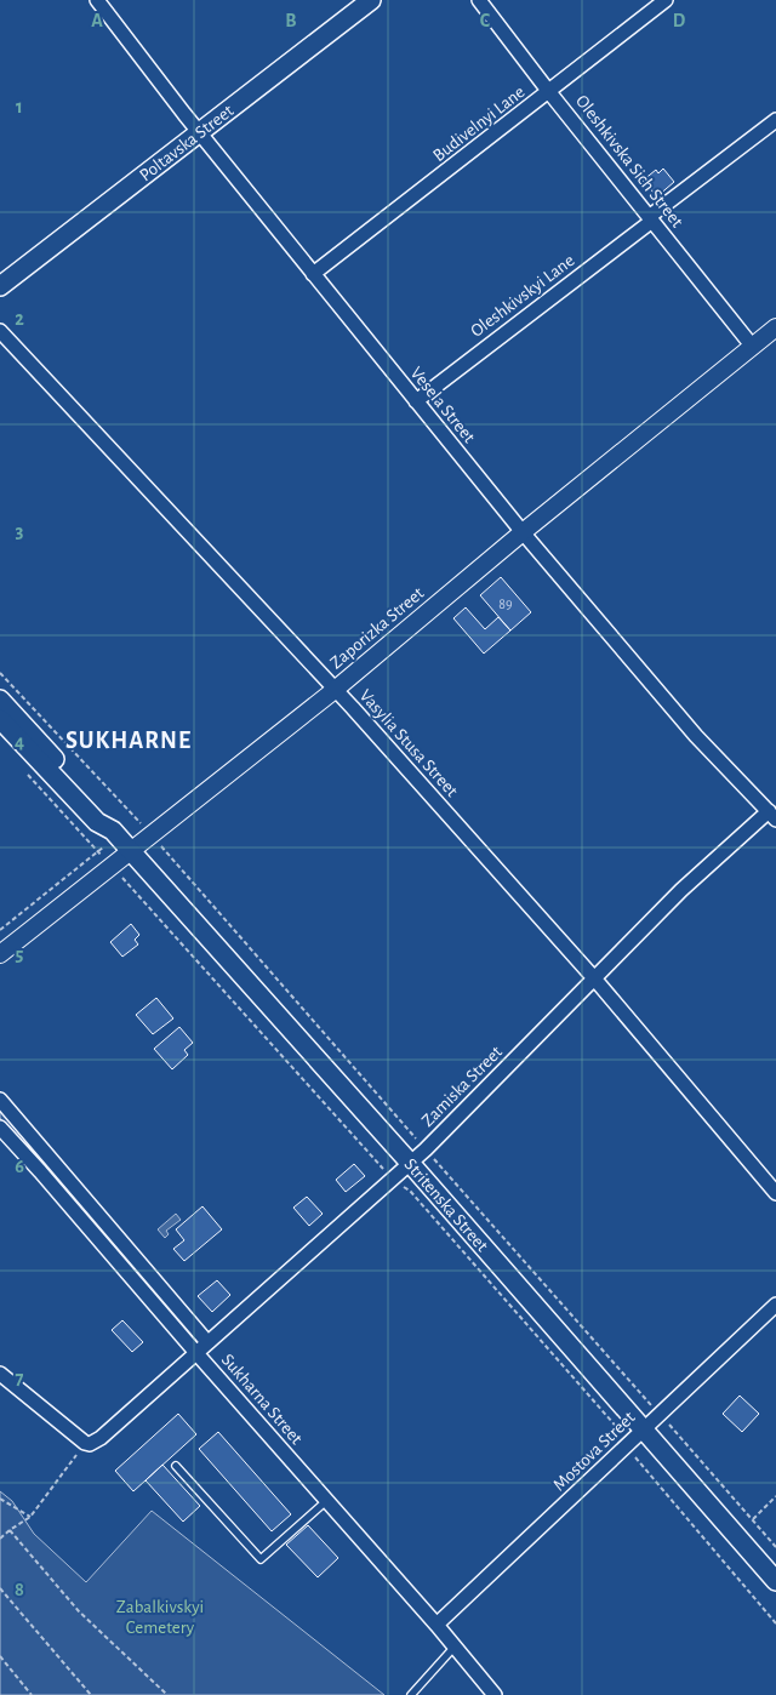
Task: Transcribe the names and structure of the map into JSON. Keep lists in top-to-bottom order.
{
  "streets": {
    "main road": ["Poltavska Street", "Stritenska Street"],
    "street": [
      "Budivelnyi Lane",
      "Oleshkivska Sich Street",
      "Oleshkivskyi Lane",
      "Vesela Street",
      "Zaporizka Street",
      "Vasylia Stusa Street",
      "Zamiska Street",
      "Sukharna Street",
      "Mostova Street"
    ]
  },
  "crossings": [
    ["Budivelnyi Lane", "Oleshkivska Sich Street"],
    ["Budivelnyi Lane", "Vesela Street"],
    ["Poltavska Street", "Vesela Street"],
    ["Oleshkivska Sich Street", "Oleshkivskyi Lane"],
    ["Oleshkivska Sich Street", "Zaporizka Street"],
    ["Oleshkivskyi Lane", "Vesela Street"],
    ["Vesela Street", "Zaporizka Street"],
    ["Vesela Street", "Zamiska Street"],
    ["Zaporizka Street", "Vasylia Stusa Street"],
    ["Zaporizka Street", "Stritenska Street"],
    ["Vasylia Stusa Street", "Zamiska Street"],
    ["Zamiska Street", "Stritenska Street"],
    ["Zamiska Street", "Sukharna Street"],
    ["Stritenska Street", "Mostova Street"],
    ["Sukharna Street", "Mostova Street"]
  ],
  "districts": ["SUKHARNE"],
  "parks": ["Zabalkivskyi Cemetery"],
  "house_numbers": ["89"],
  "grid": {
    "columns": [
      "A",
      "B",
      "C",
      "D"
    ],
    "rows": [
      "1",
      "2",
      "3",
      "4",
      "5",
      "6",
      "7",
      "8"
    ]
  }
}
